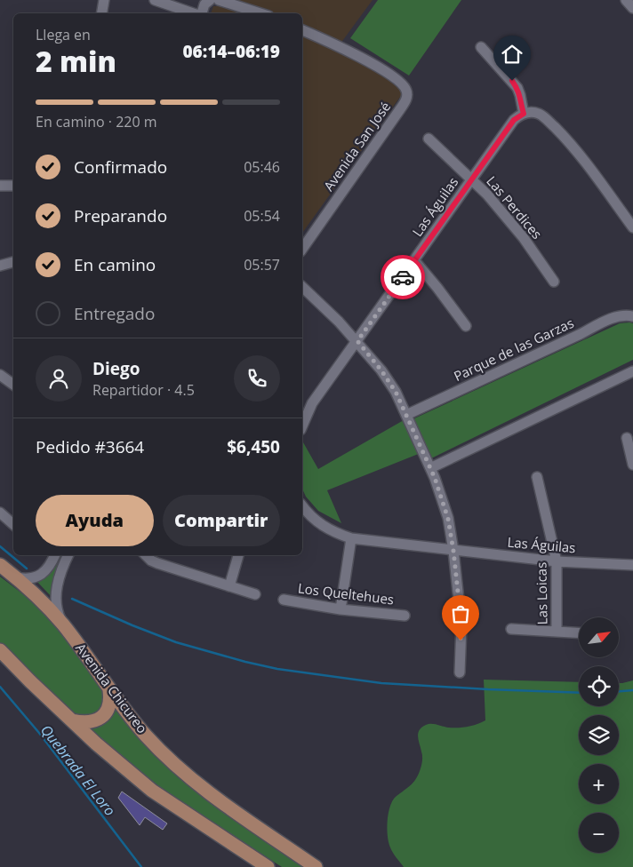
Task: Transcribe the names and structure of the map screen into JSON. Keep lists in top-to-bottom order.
{
  "streets": {
    "main road": ["Avenida Chicureo"],
    "street": [
      "Avenida San José",
      "Las Águilas",
      "Las Perdices",
      "Parque de las Garzas",
      "Las Loicas",
      "Los Queltehues"
    ]
  },
  "crossings": [
    ["Las Águilas", "Las Perdices"],
    ["Las Águilas", "Las Loicas"]
  ],
  "water": ["Quebrada El Loro"],
  "north": "top right",
  "page": {
    "heading": ["2 min", "Llega en", "06:14–06:19"],
    "panel": [
      "Diego",
      "Repartidor · 4.5",
      "Pedido #3664",
      "$6,450"
    ],
    "bar": "En camino · 220 m",
    "list": [
      ["Confirmado", "05:46"],
      ["Preparando", "05:54"],
      ["En camino", "05:57"],
      "Entregado"
    ],
    "buttons": ["Ayuda", "Compartir"],
    "map_buttons": ["+", "−"]
  }
}
